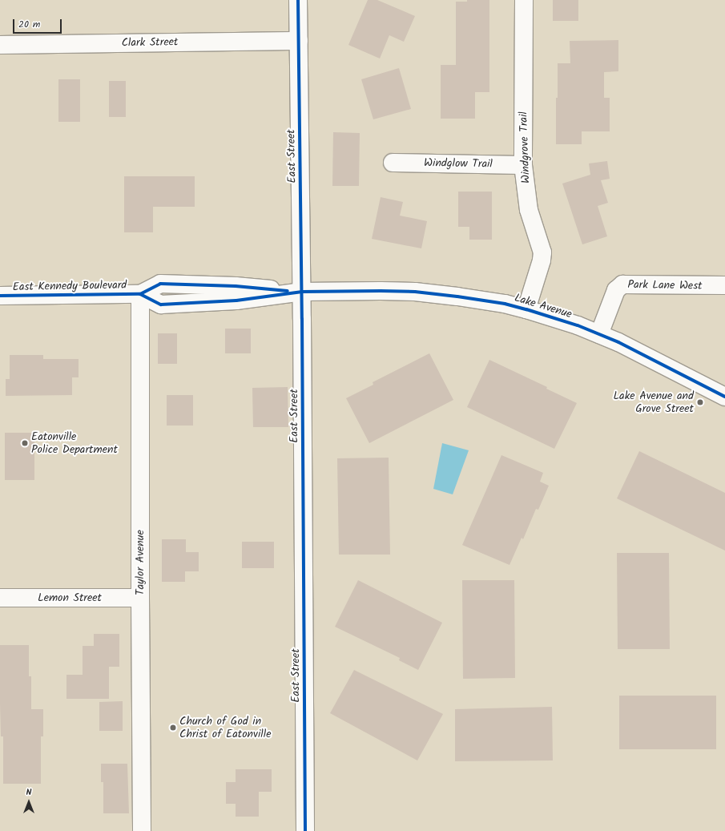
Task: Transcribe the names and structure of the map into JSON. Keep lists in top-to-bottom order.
{
  "streets": {
    "street": [
      "Clark Street",
      "Windgrove Trail",
      "East Street",
      "Windglow Trail",
      "Park Lane West",
      "East Kennedy Boulevard",
      "Lake Avenue",
      "Taylor Avenue",
      "Lemon Street"
    ]
  },
  "crossings": [
    ["Clark Street", "East Street"],
    ["Windgrove Trail", "Windglow Trail"],
    ["Windgrove Trail", "Lake Avenue"],
    ["East Street", "East Kennedy Boulevard"],
    ["East Street", "Lake Avenue"],
    ["Park Lane West", "Lake Avenue"],
    ["East Kennedy Boulevard", "Lake Avenue"],
    ["East Kennedy Boulevard", "Taylor Avenue"],
    ["Taylor Avenue", "Lemon Street"]
  ],
  "places": ["Lake Avenue and Grove Street", "Eatonville Police Department", "Church of God in Christ of Eatonville"],
  "scale_bar": "20 m",
  "north": "top"
}
